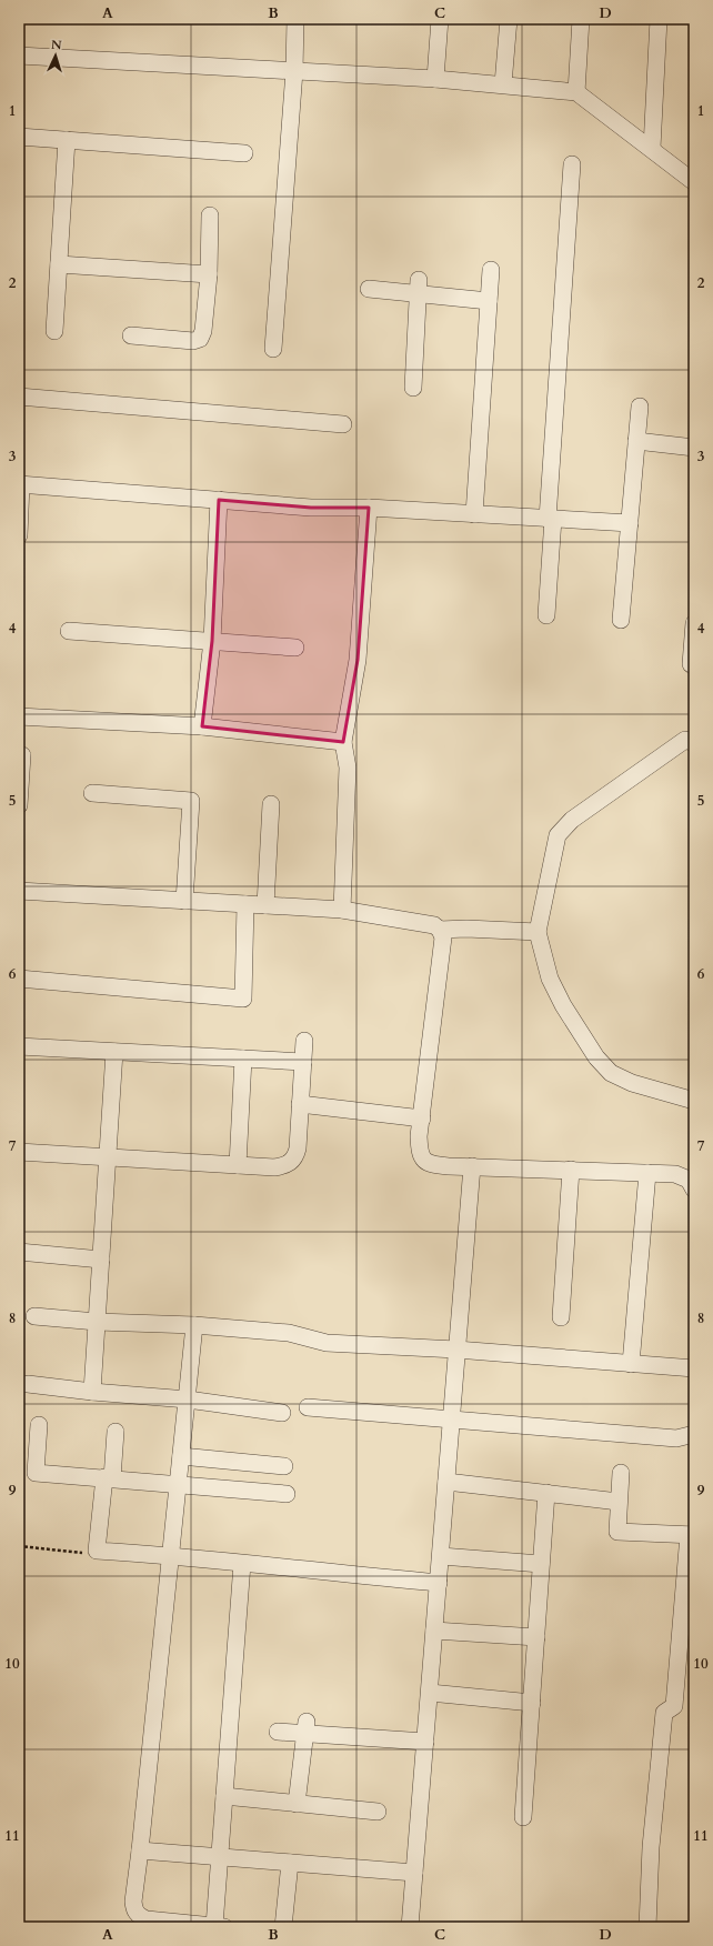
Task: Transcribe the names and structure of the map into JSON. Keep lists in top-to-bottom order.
{
  "north": "top",
  "grid": {
    "columns": [
      "A",
      "B",
      "C",
      "D"
    ],
    "rows": [
      "1",
      "2",
      "3",
      "4",
      "5",
      "6",
      "7",
      "8",
      "9",
      "10",
      "11"
    ]
  }
}
